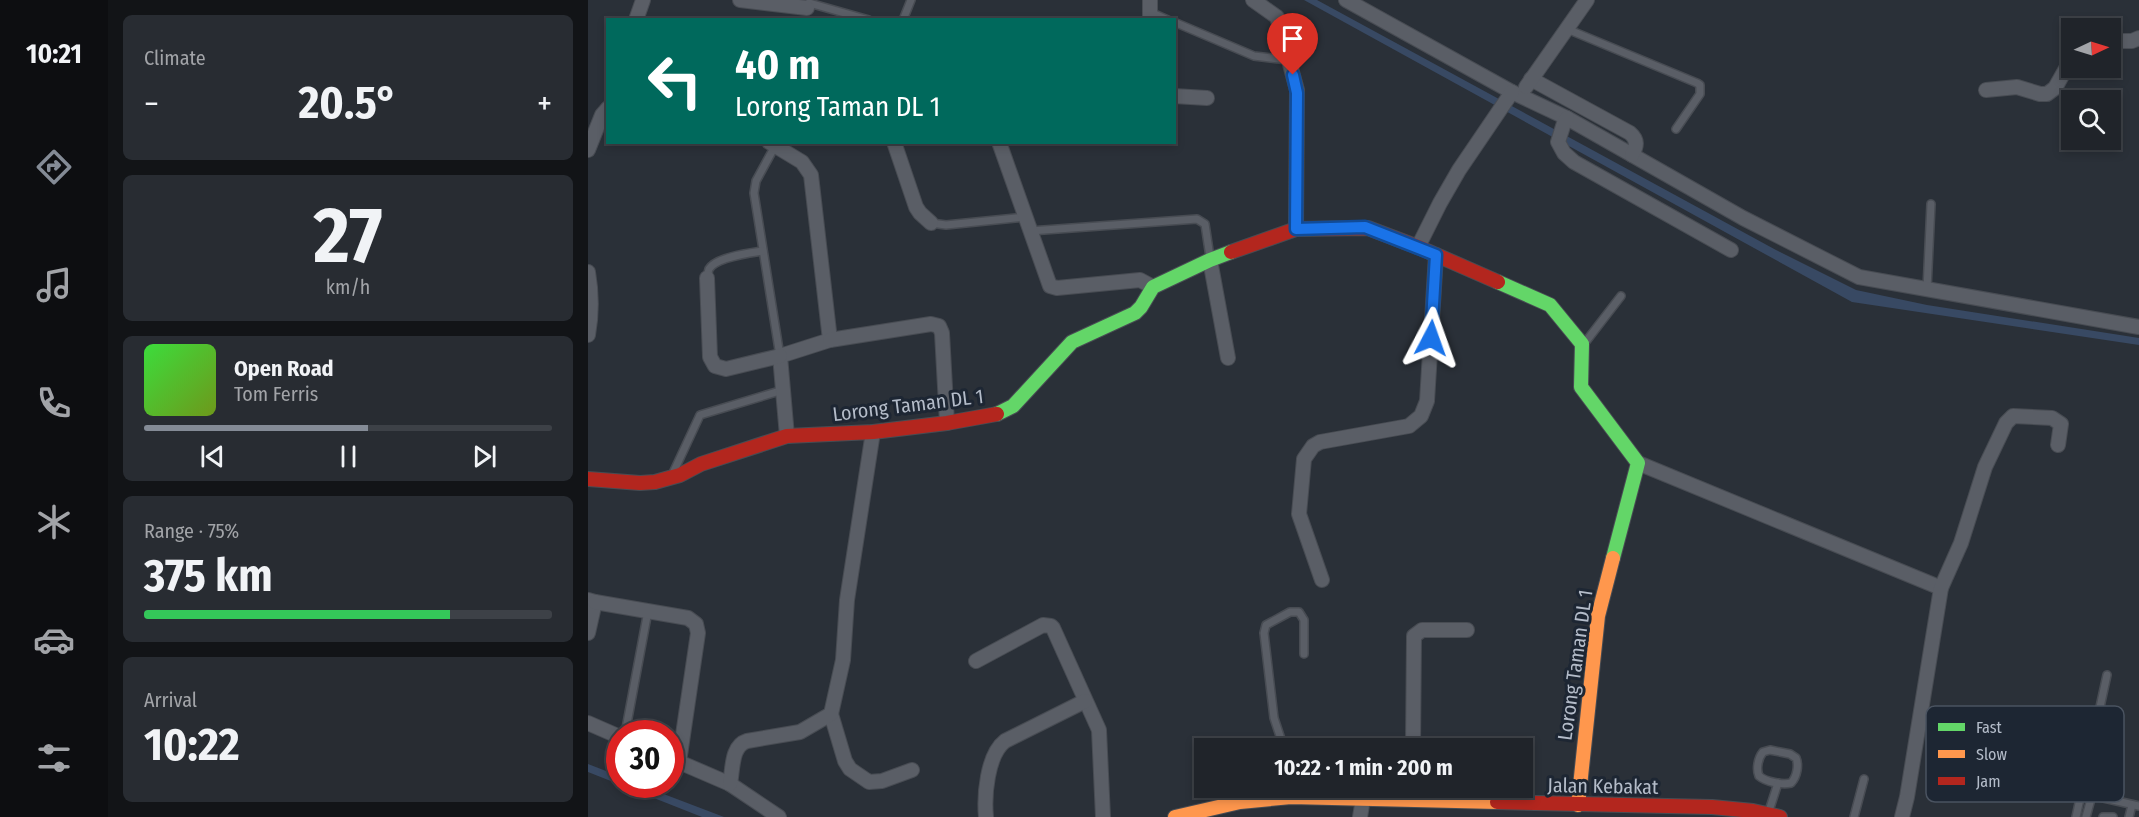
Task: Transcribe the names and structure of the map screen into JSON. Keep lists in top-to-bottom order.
{
  "streets": {
    "street": ["Lorong Taman DL 1", "Jalan Kebakat"]
  },
  "crossings": [
    ["Lorong Taman DL 1", "Jalan Kebakat"]
  ],
  "legend": ["Fast", "Slow", "Jam"],
  "north": "right",
  "page": {
    "tabs": "10:21",
    "tile": [
      "Climate",
      ["27", "km/h"],
      ["Range · 75%", "375 km"],
      ["Arrival", "10:22"]
    ],
    "turn": ["40 m", "Lorong Taman DL 1"],
    "heat": ["−", "20.5°", "+"],
    "song": ["Open Road", "Tom Ferris"],
    "limit": "30",
    "trip": "10:22 · 1 min · 200 m"
  }
}
